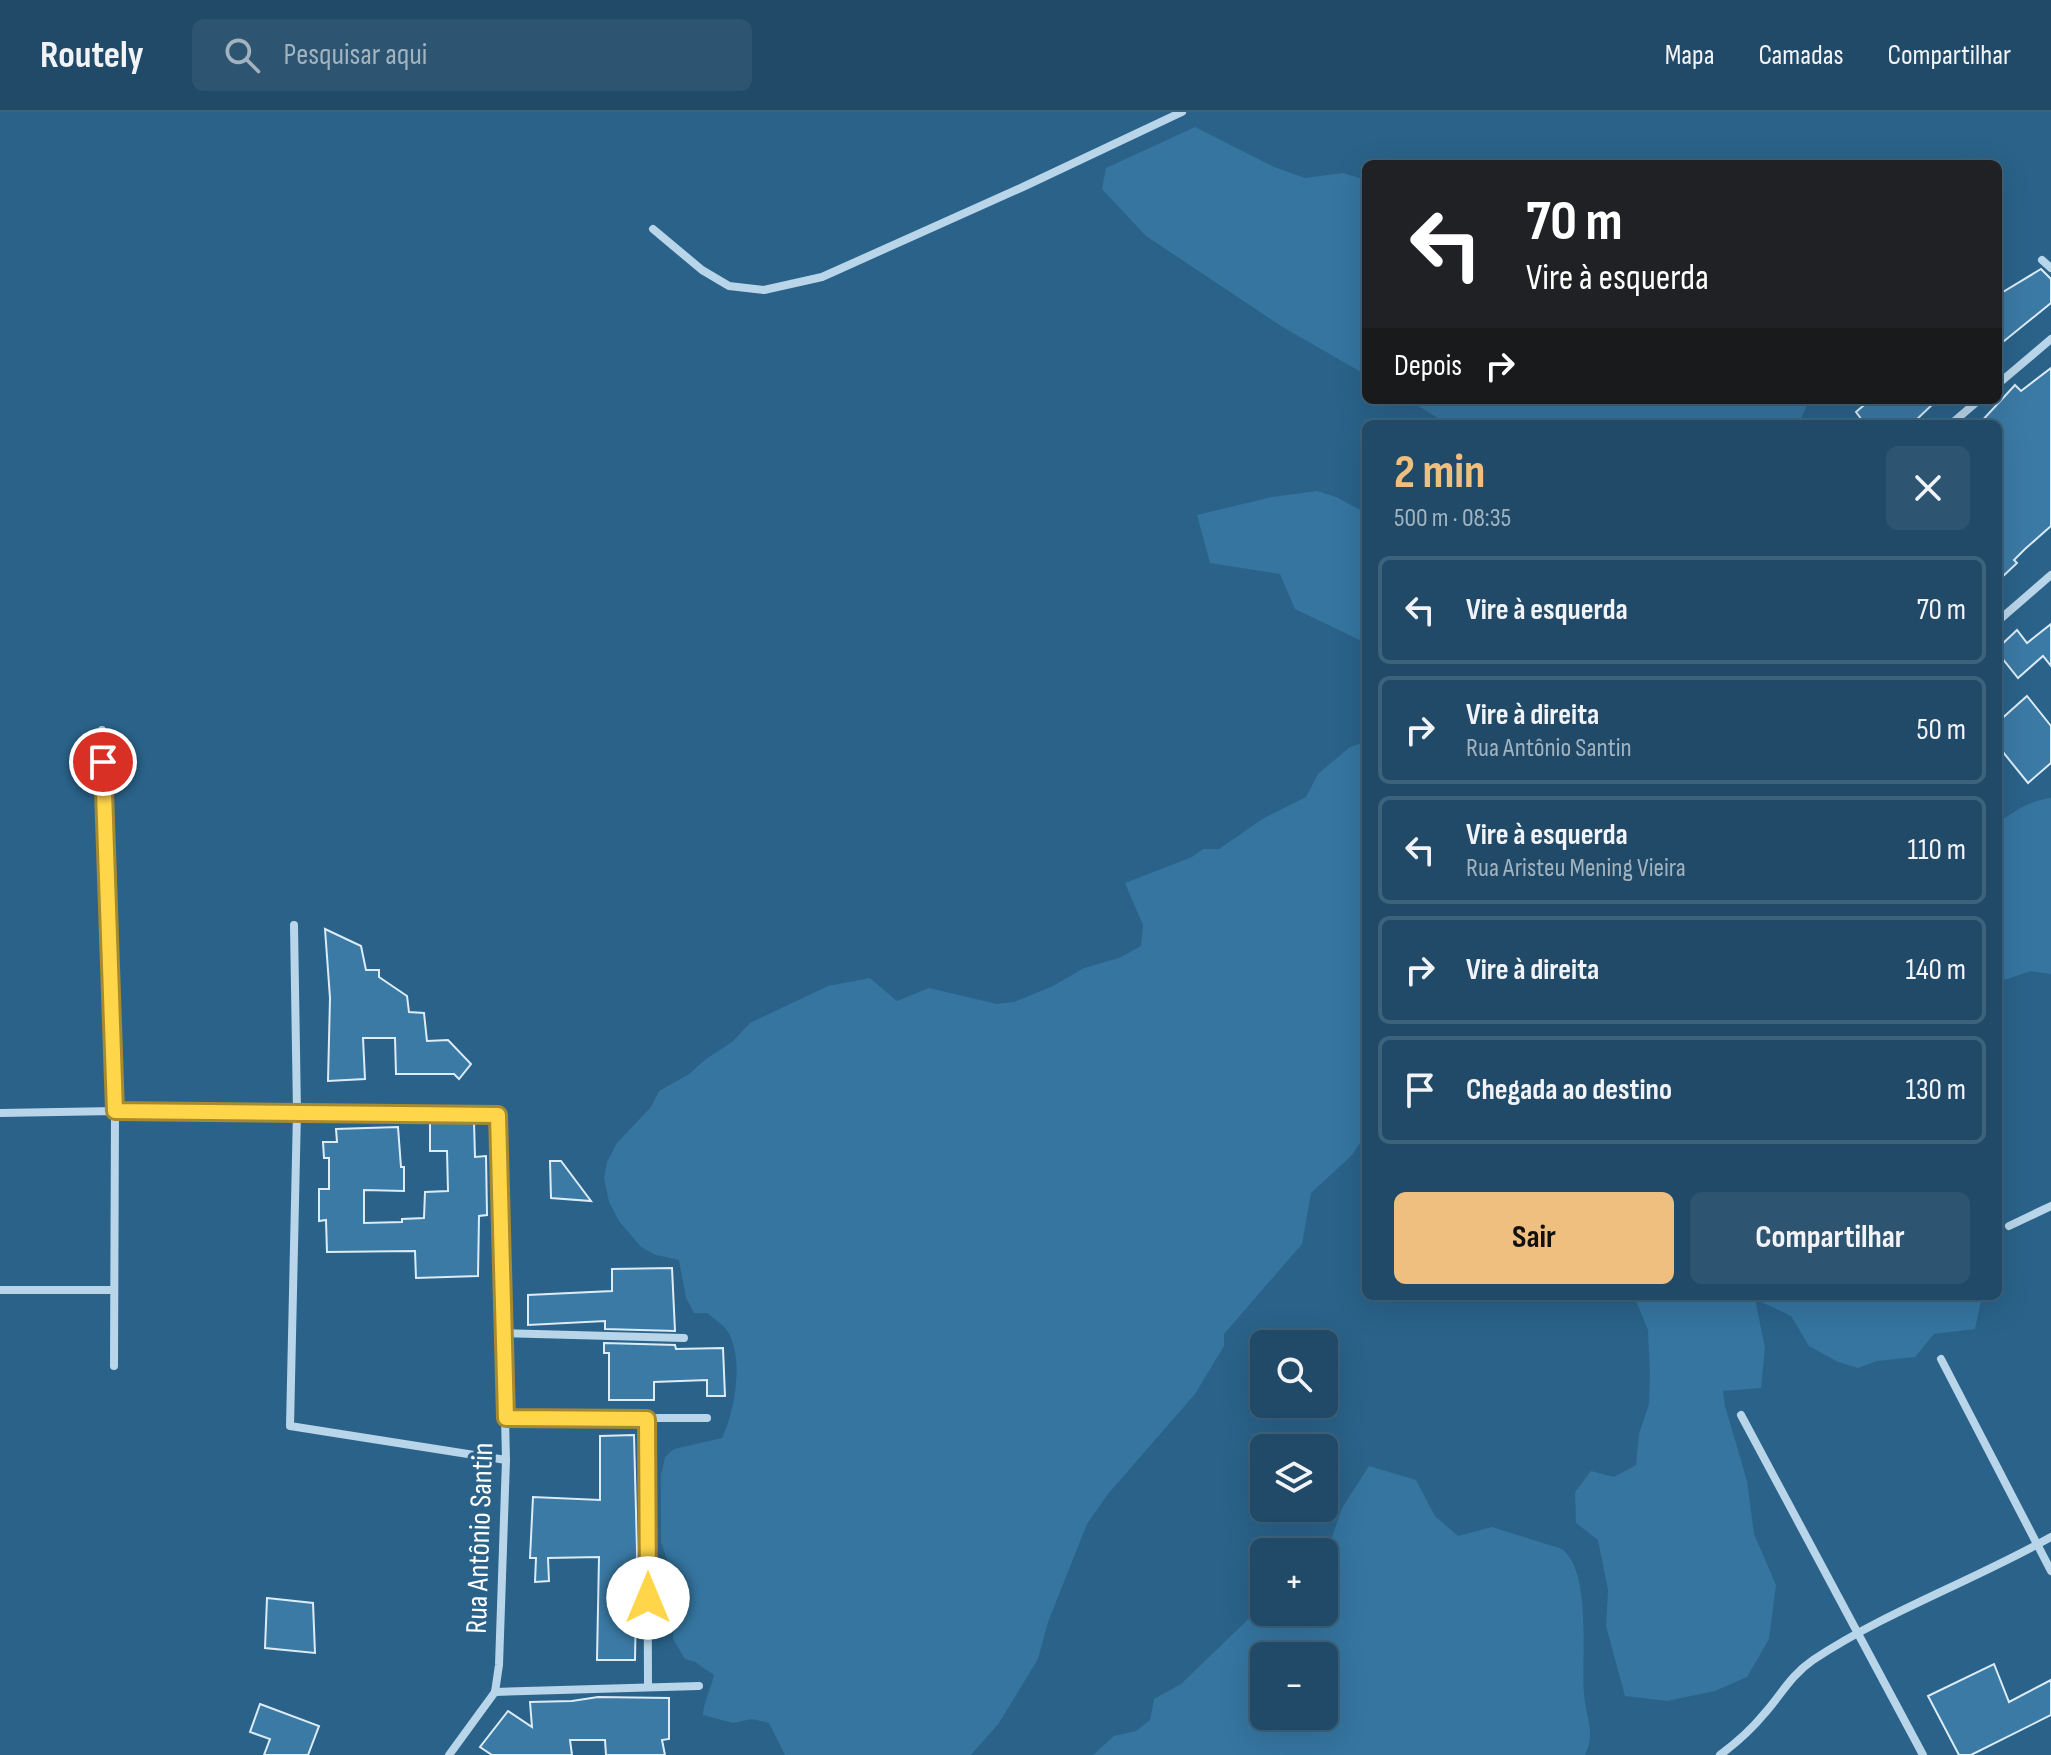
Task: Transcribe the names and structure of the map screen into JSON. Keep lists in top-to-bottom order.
{
  "streets": {
    "street": ["Rua Antônio Santin"]
  },
  "page": {
    "header": "Routely",
    "search": "Pesquisar aqui",
    "nav": ["Mapa", "Camadas", "Compartilhar"],
    "turn": ["70 m", "Vire à esquerda"],
    "then": "Depois",
    "heading": ["2 min", "500 m · 08:35"],
    "list": [
      {
        "name": "Vire à esquerda",
        "value": "70 m"
      },
      {
        "name": "Vire à direita",
        "note": "Rua Antônio Santin",
        "value": "50 m"
      },
      {
        "name": "Vire à esquerda",
        "note": "Rua Aristeu Mening Vieira",
        "value": "110 m"
      },
      {
        "name": "Vire à direita",
        "value": "140 m"
      },
      {
        "name": "Chegada ao destino",
        "value": "130 m"
      }
    ],
    "buttons": ["Sair", "Compartilhar"],
    "map_buttons": ["+", "−"]
  }
}
